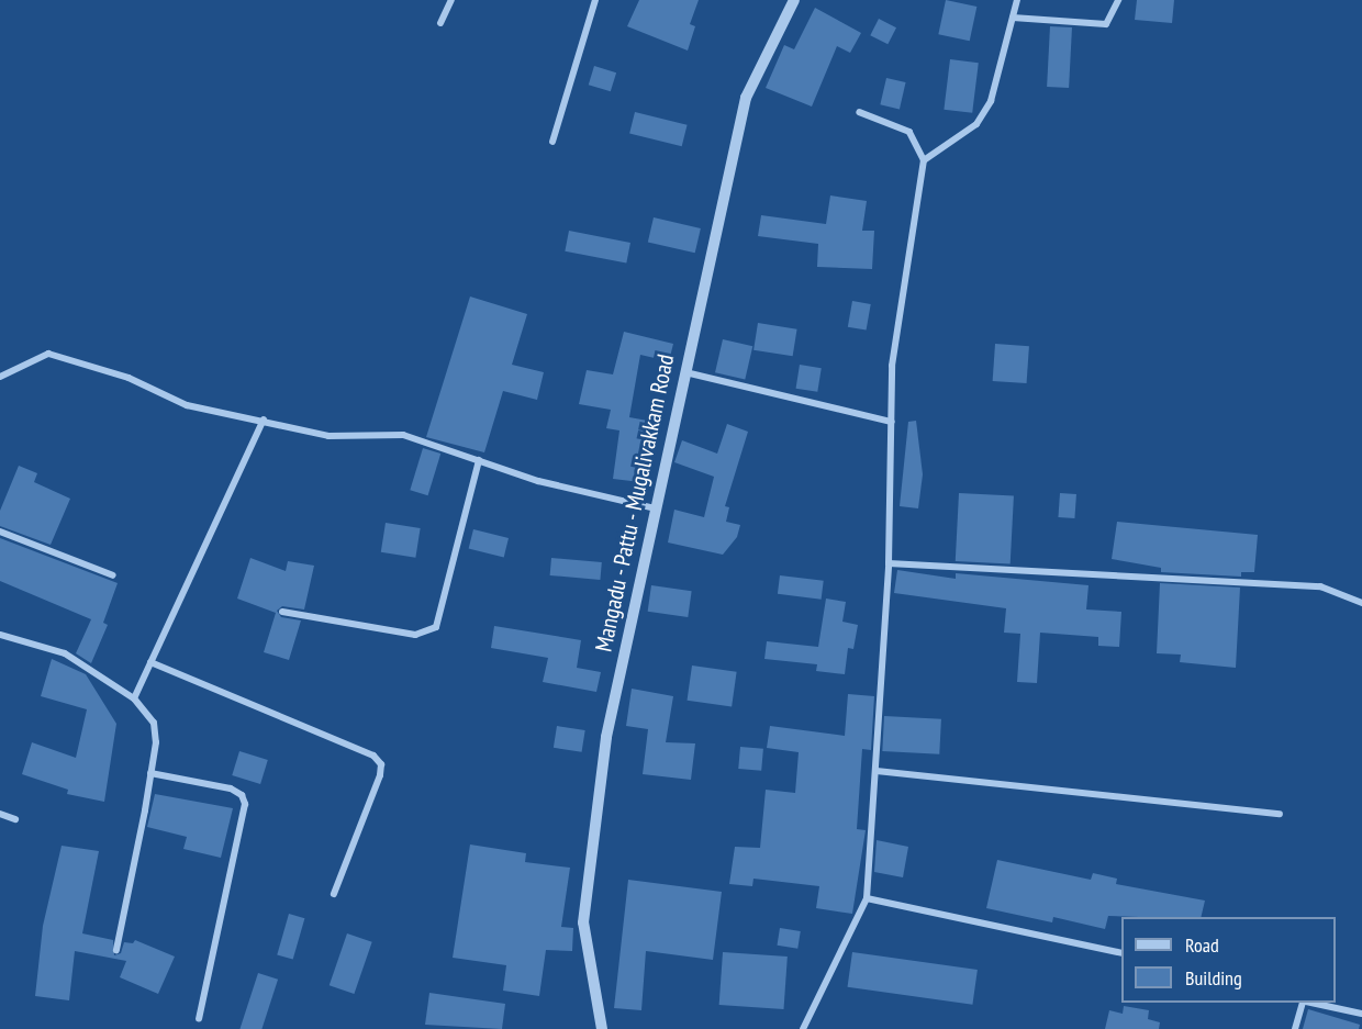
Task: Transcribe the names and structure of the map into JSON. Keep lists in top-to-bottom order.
{
  "streets": {
    "street": ["Mangadu - Pattu - Mugalivakkam Road"]
  },
  "legend": ["Road", "Building"]
}
